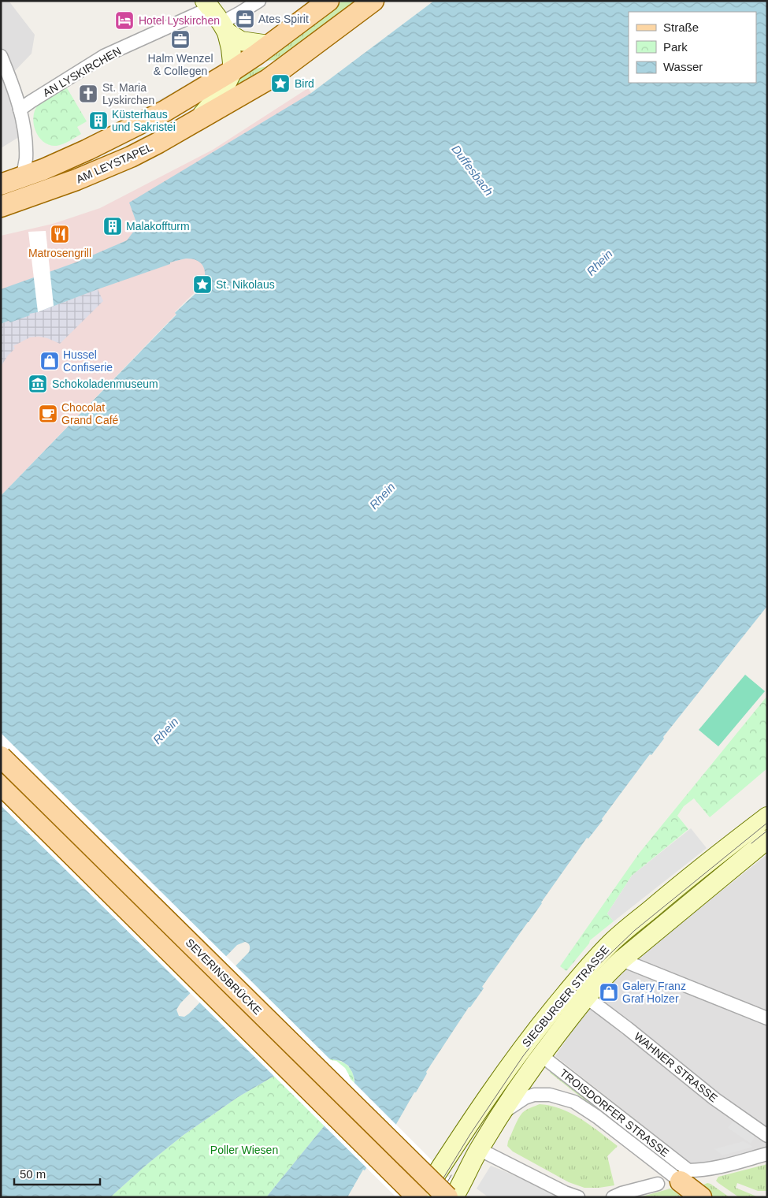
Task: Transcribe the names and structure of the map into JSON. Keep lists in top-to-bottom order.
{
  "streets": {
    "main road": ["AM LEYSTAPEL", "SEVERINSBRÜCKE", "SIEGBURGER STRASSE"],
    "street": ["AN LYSKIRCHEN", "WAHNER STRASSE", "TROISDORFER STRASSE"]
  },
  "crossings": [
    ["SIEGBURGER STRASSE", "WAHNER STRASSE"],
    ["SIEGBURGER STRASSE", "TROISDORFER STRASSE"]
  ],
  "water": ["Duffesbach", "Rhein"],
  "parks": ["Poller Wiesen"],
  "places": {
    "office": ["Ates Spirit", "Halm Wenzel & Collegen"],
    "hotel": ["Hotel Lyskirchen"],
    "place": ["Bird", "St. Nikolaus"],
    "church": ["St. Maria Lyskirchen"],
    "building": ["Küsterhaus und Sakristei", "Malakoffturm"],
    "restaurant": ["Matrosengrill"],
    "shop": ["Hussel Confiserie", "Galery Franz Graf Holzer"],
    "museum": ["Schokoladenmuseum"],
    "cafe": ["Chocolat Grand Café"]
  },
  "legend": ["Straße", "Park", "Wasser"],
  "scale_bar": "50 m"
}
